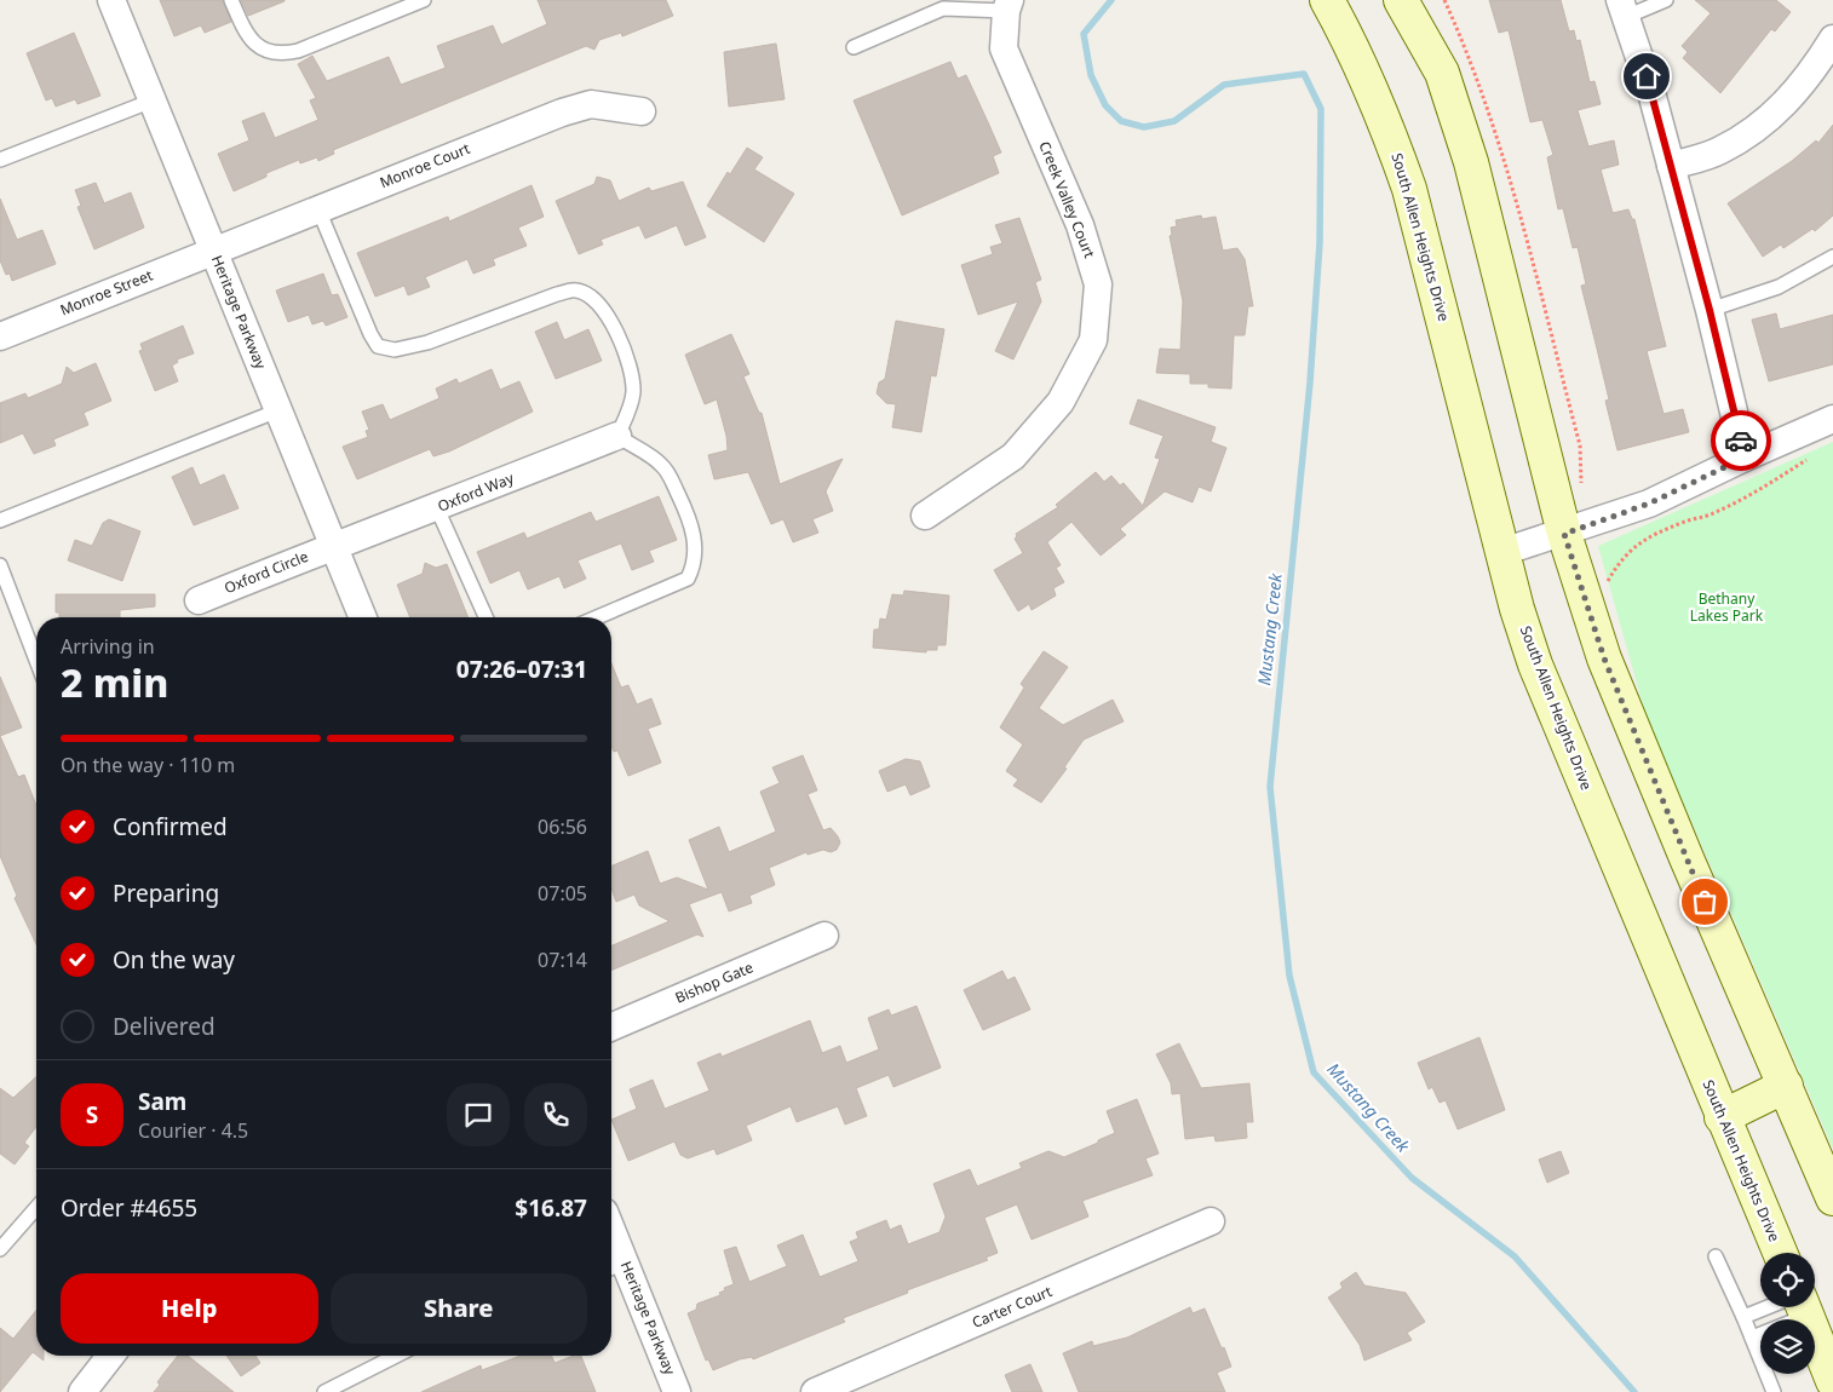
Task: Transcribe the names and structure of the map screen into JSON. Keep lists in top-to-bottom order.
{
  "streets": {
    "main road": ["South Allen Heights Drive"],
    "street": [
      "Monroe Court",
      "Creek Valley Court",
      "Monroe Street",
      "Heritage Parkway",
      "Oxford Way",
      "Oxford Circle",
      "Bishop Gate",
      "Carter Court"
    ]
  },
  "crossings": [
    ["Monroe Court", "Monroe Street"],
    ["Monroe Court", "Heritage Parkway"],
    ["Monroe Street", "Heritage Parkway"],
    ["Heritage Parkway", "Oxford Way"],
    ["Heritage Parkway", "Oxford Circle"],
    ["Oxford Way", "Oxford Circle"]
  ],
  "water": ["Mustang Creek"],
  "parks": ["Bethany Lakes Park"],
  "page": {
    "heading": ["2 min", "Arriving in", "07:26–07:31"],
    "panel": [
      "Sam",
      "Courier · 4.5",
      "Order #4655",
      "$16.87"
    ],
    "bar": "On the way · 110 m",
    "list": [
      ["Confirmed", "06:56"],
      ["Preparing", "07:05"],
      ["On the way", "07:14"],
      "Delivered"
    ],
    "round": "S",
    "buttons": ["Help", "Share"]
  }
}
